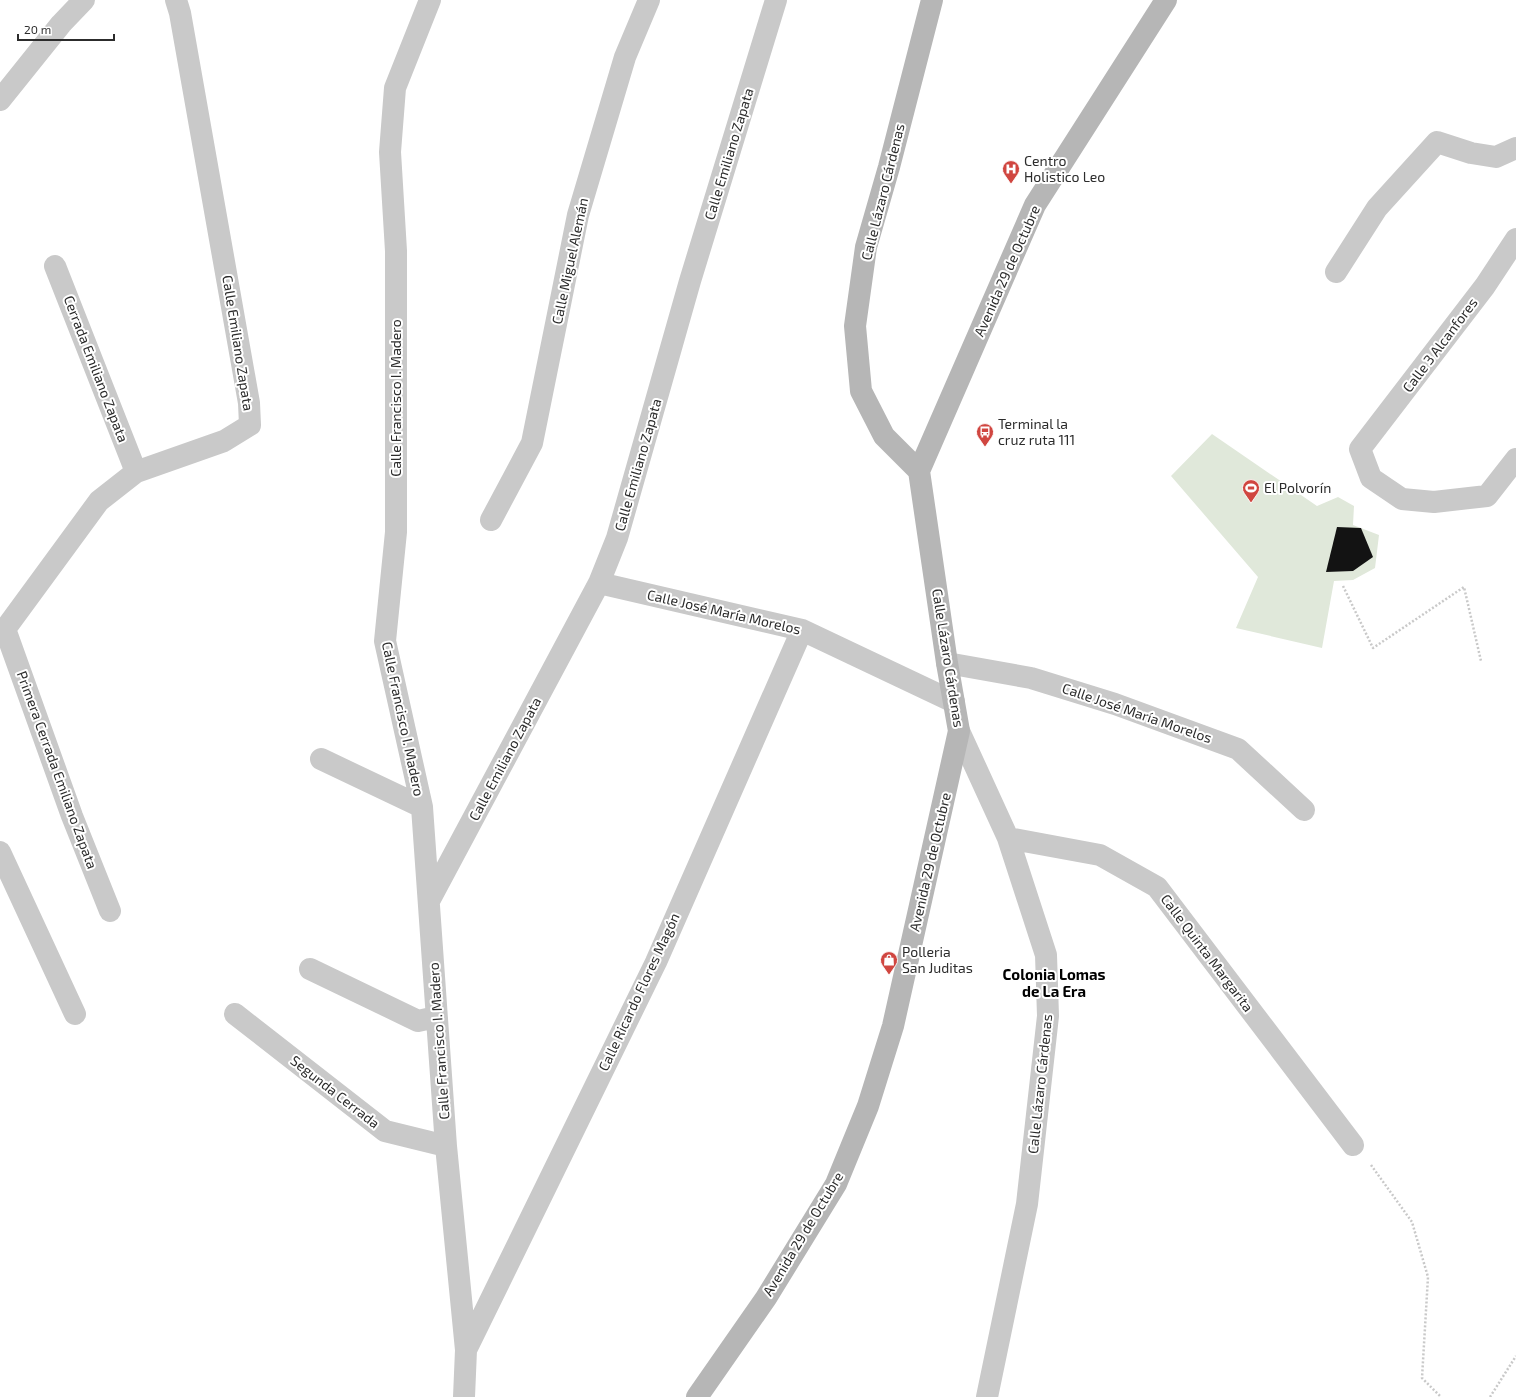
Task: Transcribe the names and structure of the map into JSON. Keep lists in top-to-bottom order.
{
  "streets": {
    "street": [
      "Calle Emiliano Zapata",
      "Calle Lázaro Cárdenas",
      "Calle Miguel Alemán",
      "Avenida 29 de Octubre",
      "Calle 3 Alcanfores",
      "Cerrada Emiliano Zapata",
      "Calle Francisco I. Madero",
      "Calle José María Morelos",
      "Primera Cerrada Emiliano Zapata",
      "Calle Quinta Margarita",
      "Calle Ricardo Flores Magón",
      "Segunda Cerrada"
    ]
  },
  "crossings": [
    ["Calle Emiliano Zapata", "Cerrada Emiliano Zapata"],
    ["Calle Emiliano Zapata", "Calle Francisco I. Madero"],
    ["Calle Emiliano Zapata", "Calle José María Morelos"],
    ["Calle Emiliano Zapata", "Primera Cerrada Emiliano Zapata"],
    ["Calle Lázaro Cárdenas", "Avenida 29 de Octubre"],
    ["Calle Lázaro Cárdenas", "Calle José María Morelos"],
    ["Calle Lázaro Cárdenas", "Calle Quinta Margarita"],
    ["Calle Francisco I. Madero", "Calle Ricardo Flores Magón"],
    ["Calle Francisco I. Madero", "Segunda Cerrada"],
    ["Calle José María Morelos", "Calle Ricardo Flores Magón"]
  ],
  "districts": ["Colonia Lomas de La Era"],
  "places": {
    "hospital": ["Centro Holistico Leo"],
    "bus stop": ["Terminal la cruz ruta 111"],
    "sports": ["El Polvorín"],
    "shop": ["Polleria San Juditas"]
  },
  "scale_bar": "20 m"
}
